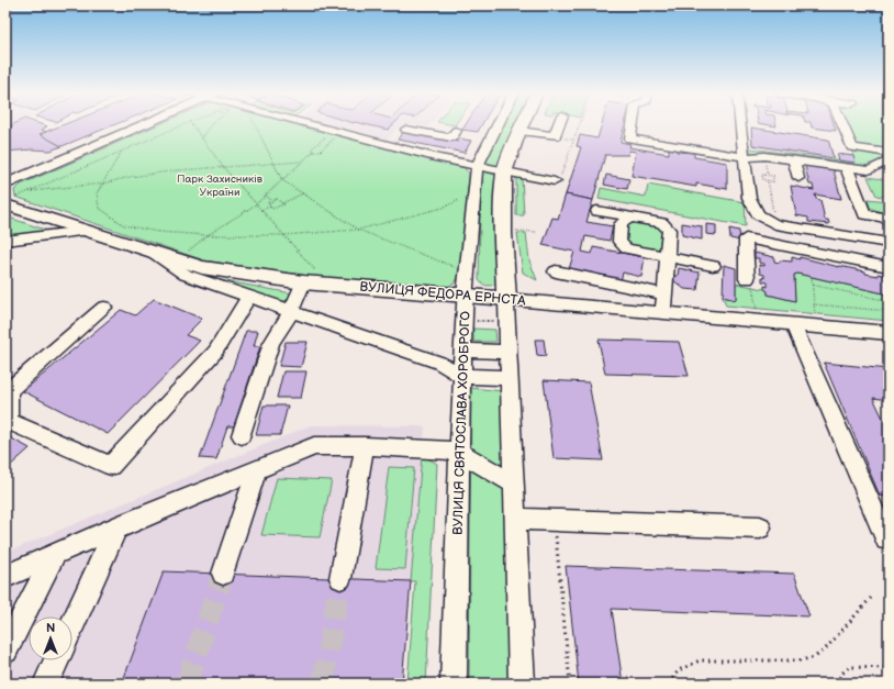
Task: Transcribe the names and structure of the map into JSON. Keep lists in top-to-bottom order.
{
  "streets": {
    "main road": ["ВУЛИЦЯ ФЕДОРА ЕРНСТА"],
    "street": ["ВУЛИЦЯ СВЯТОСЛАВА ХОРОБРОГО"]
  },
  "crossings": [
    ["ВУЛИЦЯ ФЕДОРА ЕРНСТА", "ВУЛИЦЯ СВЯТОСЛАВА ХОРОБРОГО"]
  ],
  "parks": ["Парк Захисників України"],
  "north": "top"
}
